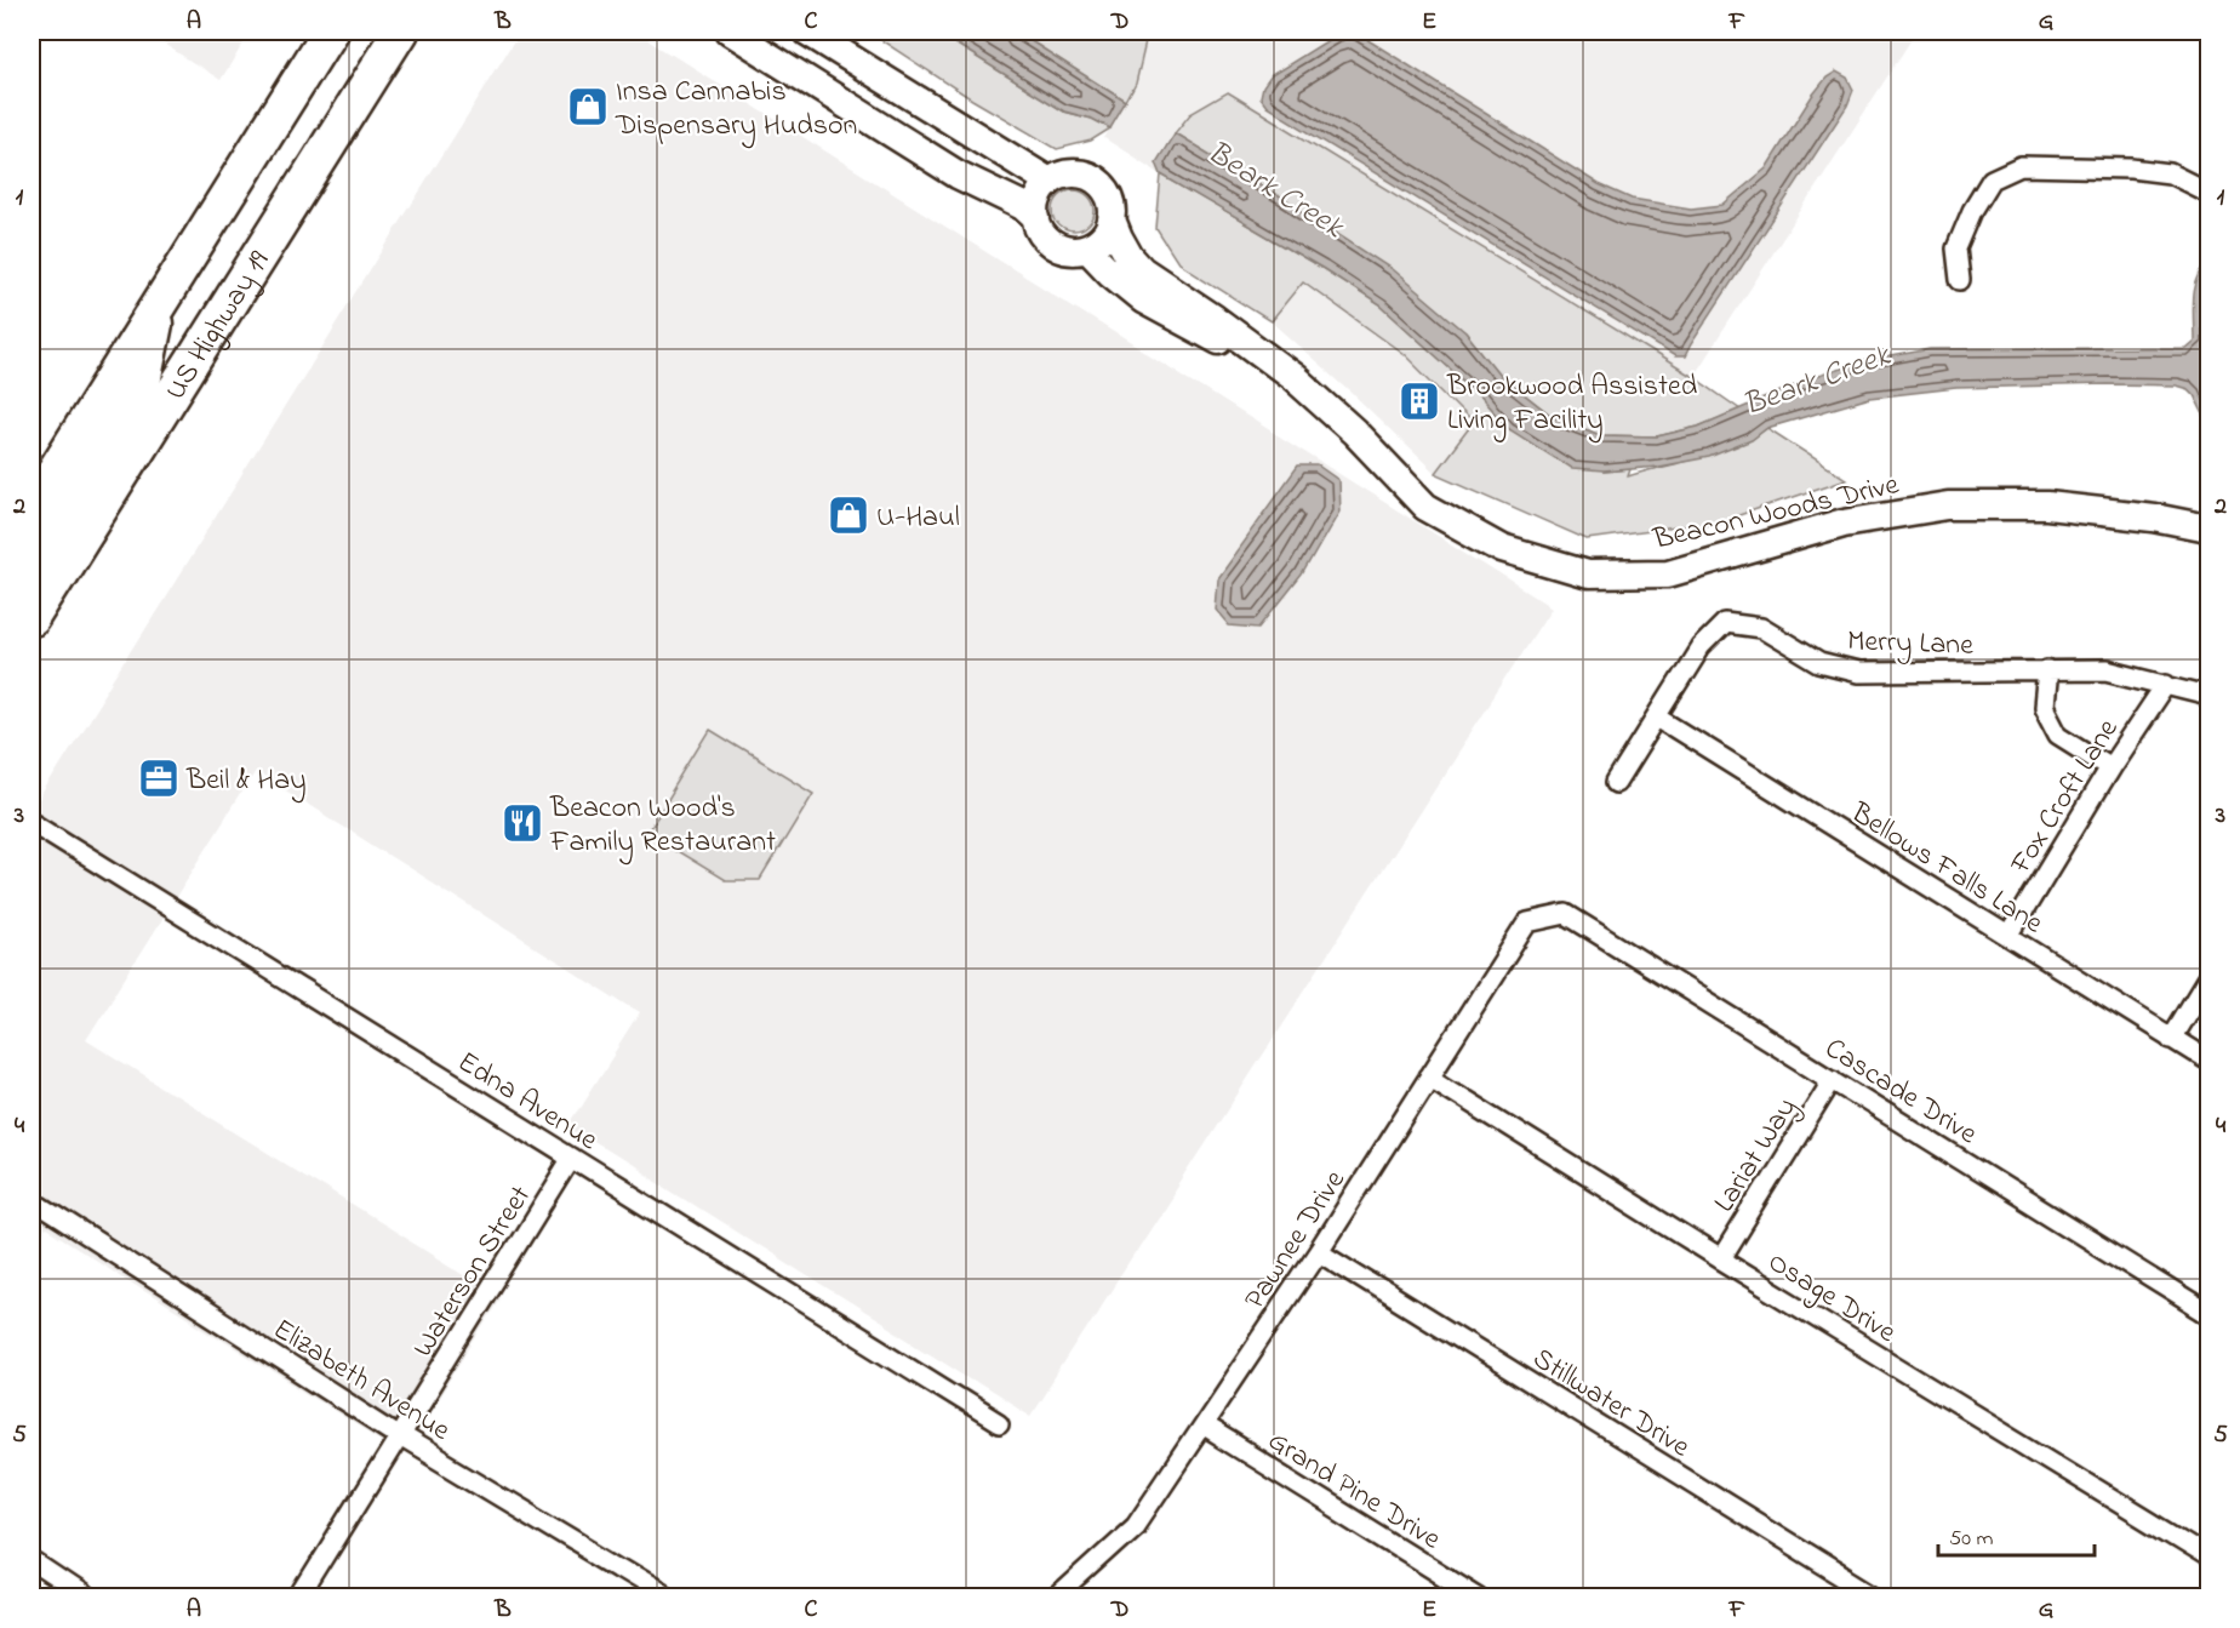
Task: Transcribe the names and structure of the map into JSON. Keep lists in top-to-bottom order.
{
  "streets": {
    "highway": ["US Highway 19"],
    "street": [
      "Beacon Woods Drive",
      "Merry Lane",
      "Fox Croft Lane",
      "Bellows Falls Lane",
      "Cascade Drive",
      "Edna Avenue",
      "Lariat Way",
      "Pawnee Drive",
      "Waterson Street",
      "Osage Drive",
      "Elizabeth Avenue",
      "Stillwater Drive",
      "Grand Pine Drive"
    ]
  },
  "crossings": [
    ["Merry Lane", "Fox Croft Lane"],
    ["Merry Lane", "Bellows Falls Lane"],
    ["Fox Croft Lane", "Bellows Falls Lane"],
    ["Cascade Drive", "Lariat Way"],
    ["Cascade Drive", "Pawnee Drive"],
    ["Edna Avenue", "Waterson Street"],
    ["Lariat Way", "Osage Drive"],
    ["Pawnee Drive", "Osage Drive"],
    ["Pawnee Drive", "Stillwater Drive"],
    ["Pawnee Drive", "Grand Pine Drive"],
    ["Waterson Street", "Elizabeth Avenue"]
  ],
  "water": ["Beark Creek"],
  "places": {
    "shop": ["Insa Cannabis Dispensary Hudson", "U-Haul"],
    "building": ["Brookwood Assisted Living Facility"],
    "office": ["Beil & Hay"],
    "restaurant": ["Beacon Wood's Family Restaurant"]
  },
  "scale_bar": "50 m",
  "grid": {
    "columns": [
      "A",
      "B",
      "C",
      "D",
      "E",
      "F",
      "G"
    ],
    "rows": [
      "1",
      "2",
      "3",
      "4",
      "5"
    ]
  }
}
